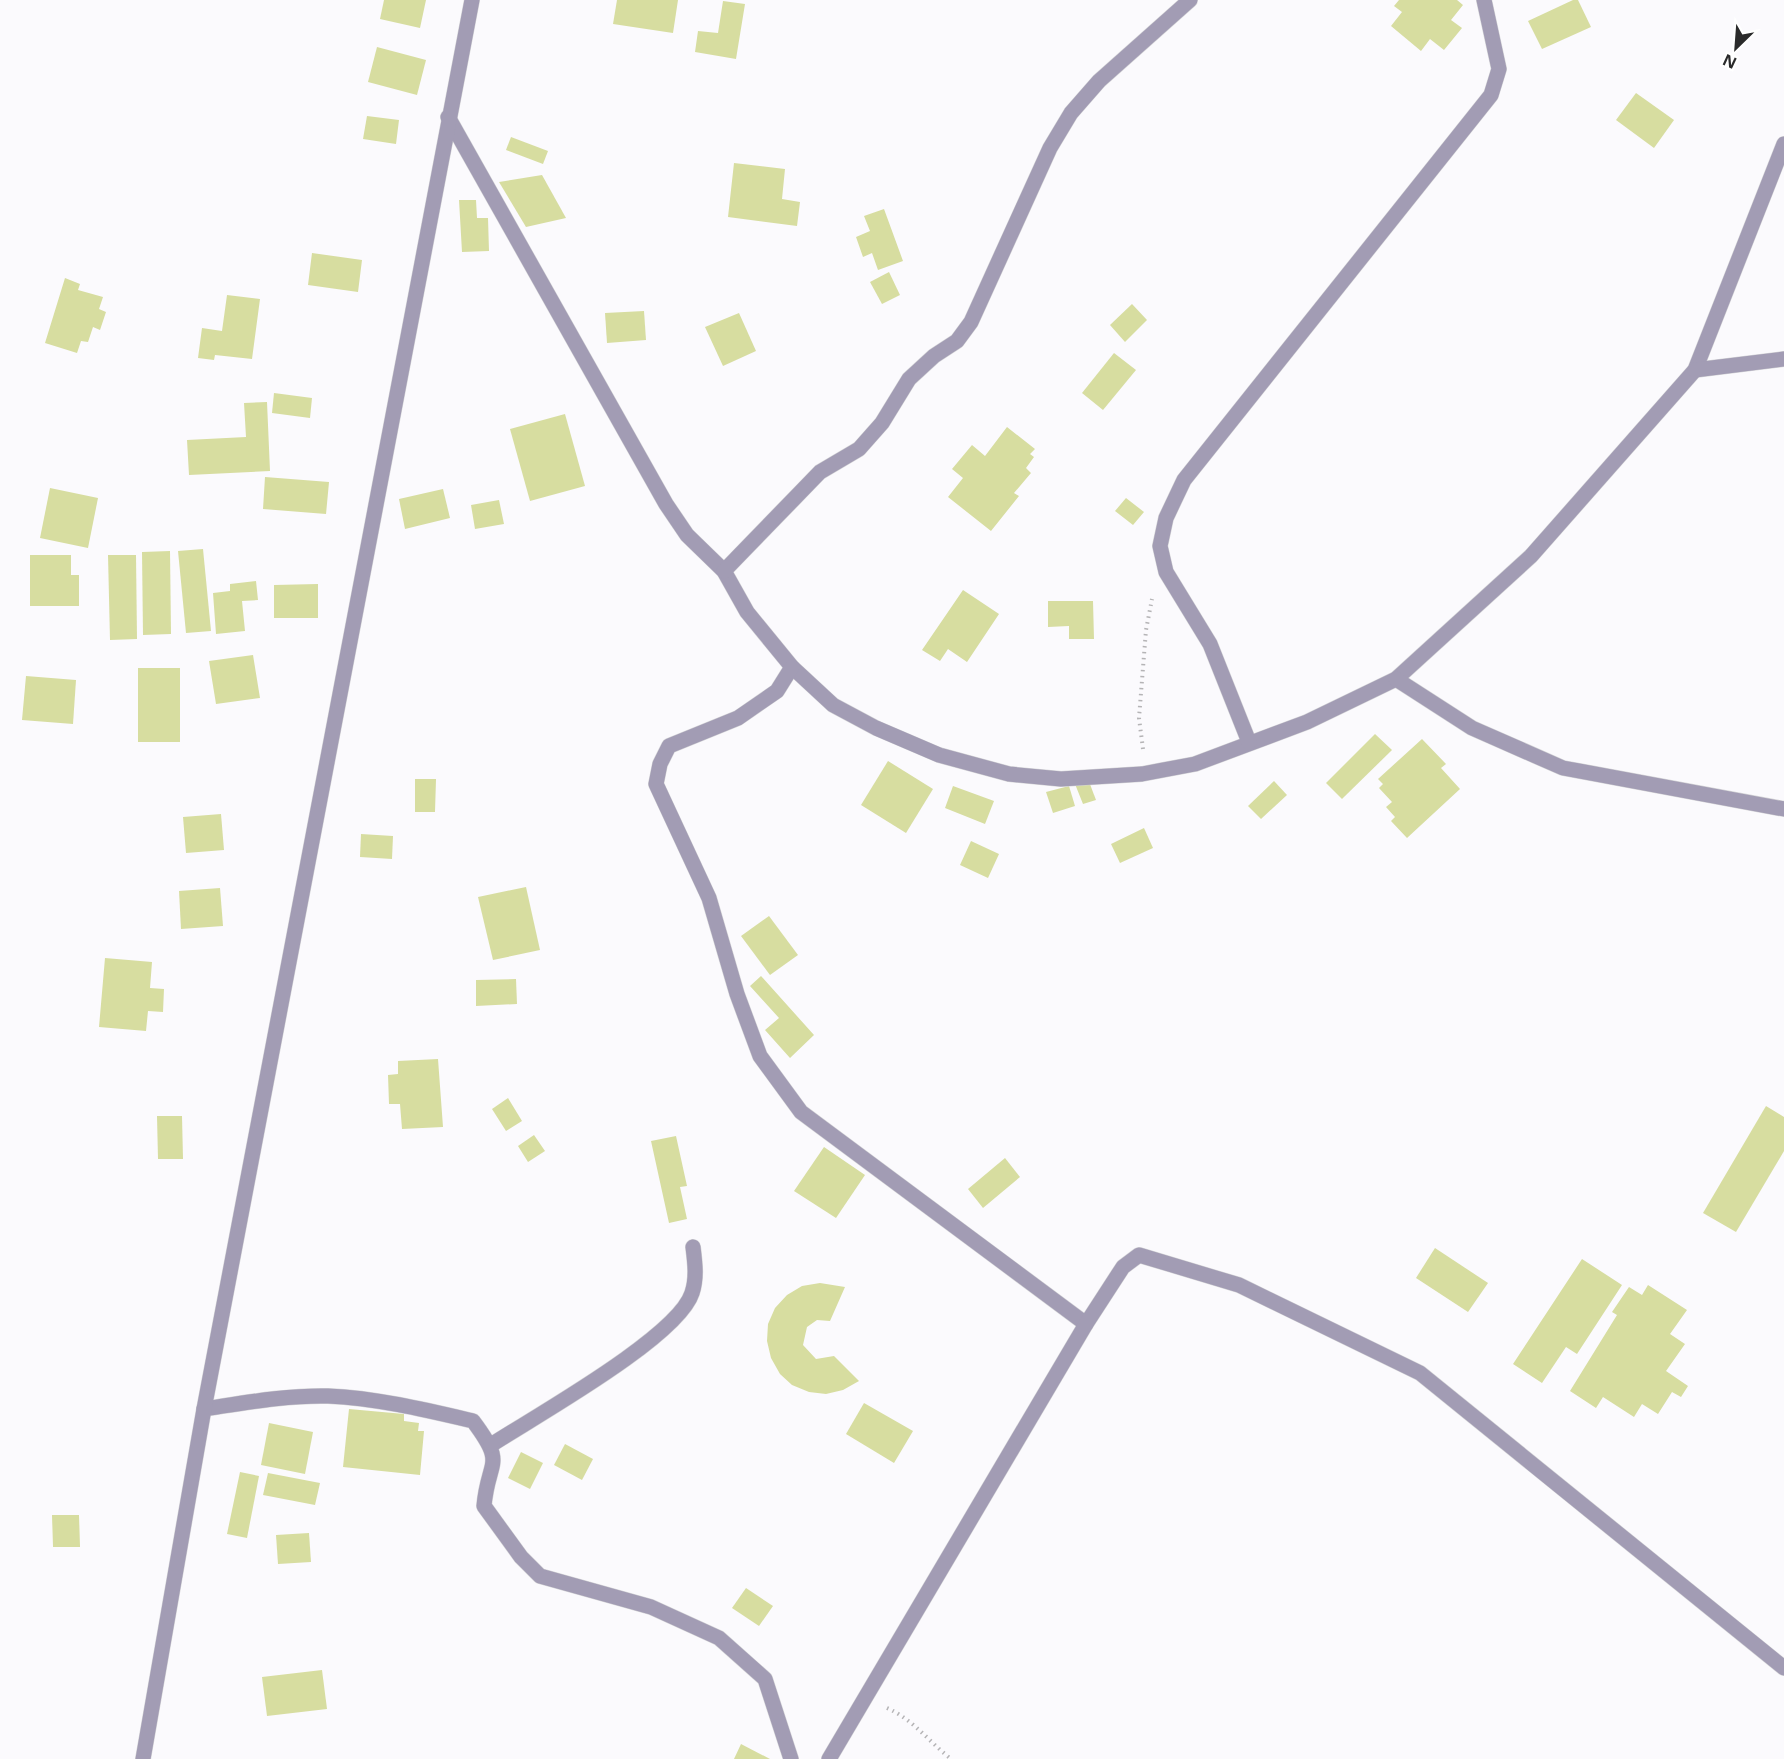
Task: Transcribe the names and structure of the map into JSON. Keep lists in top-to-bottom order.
{
  "north": "bottom left"
}
